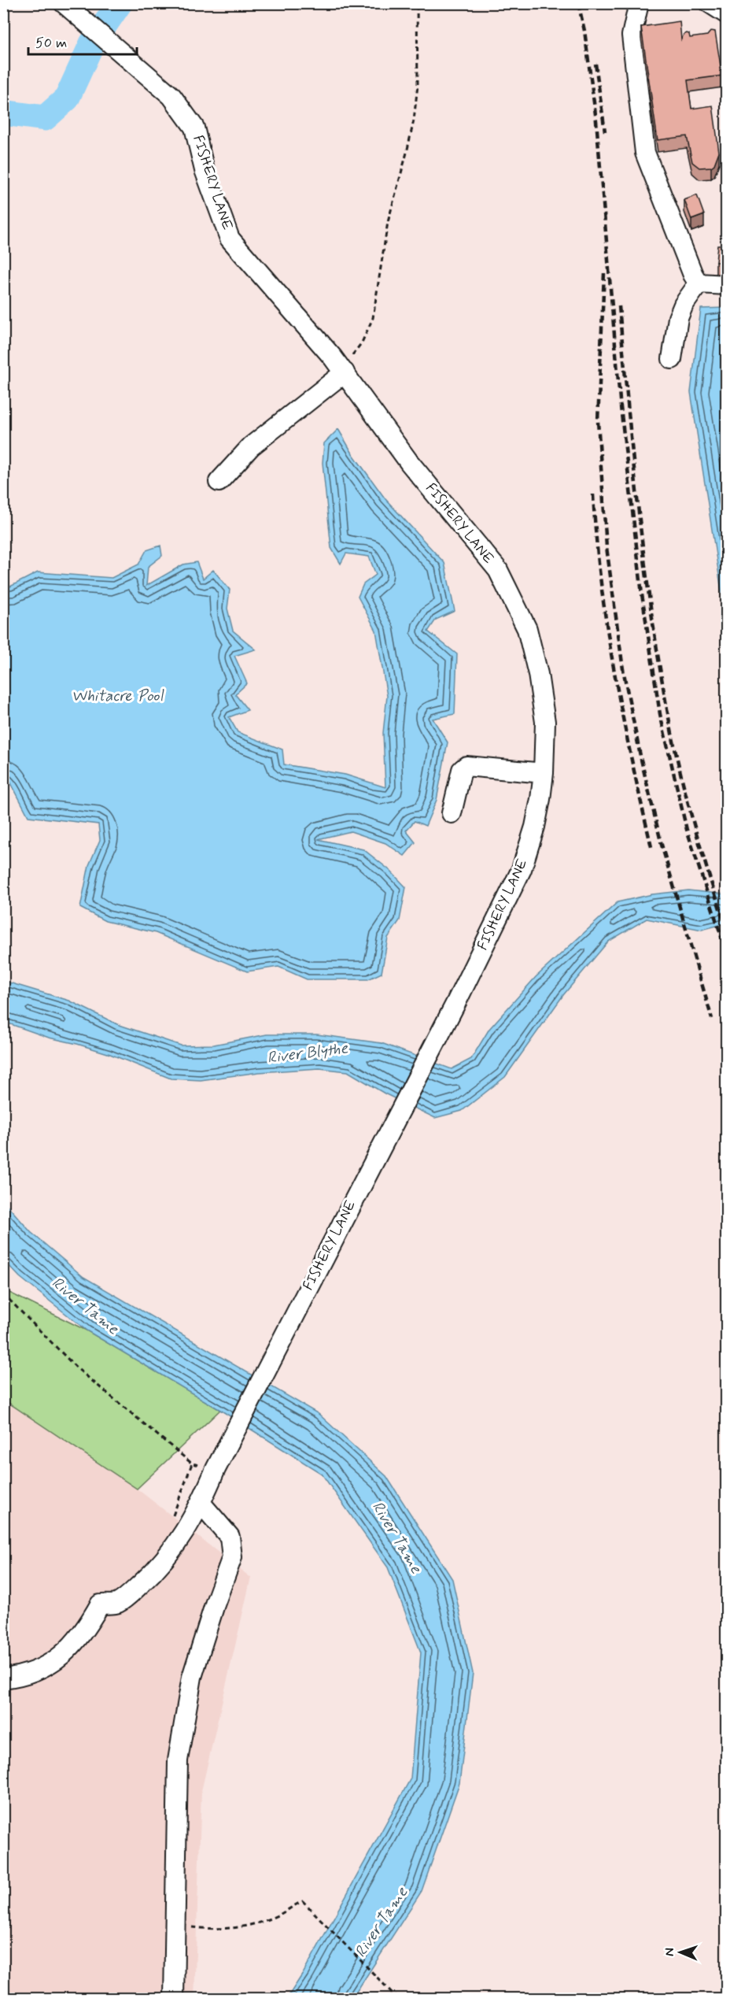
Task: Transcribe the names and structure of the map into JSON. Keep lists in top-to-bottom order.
{
  "streets": {
    "lane": ["FISHERY LANE"]
  },
  "water": ["Whitacre Pool", "River Blythe", "River Tame"],
  "scale_bar": "50 m",
  "north": "left"
}
